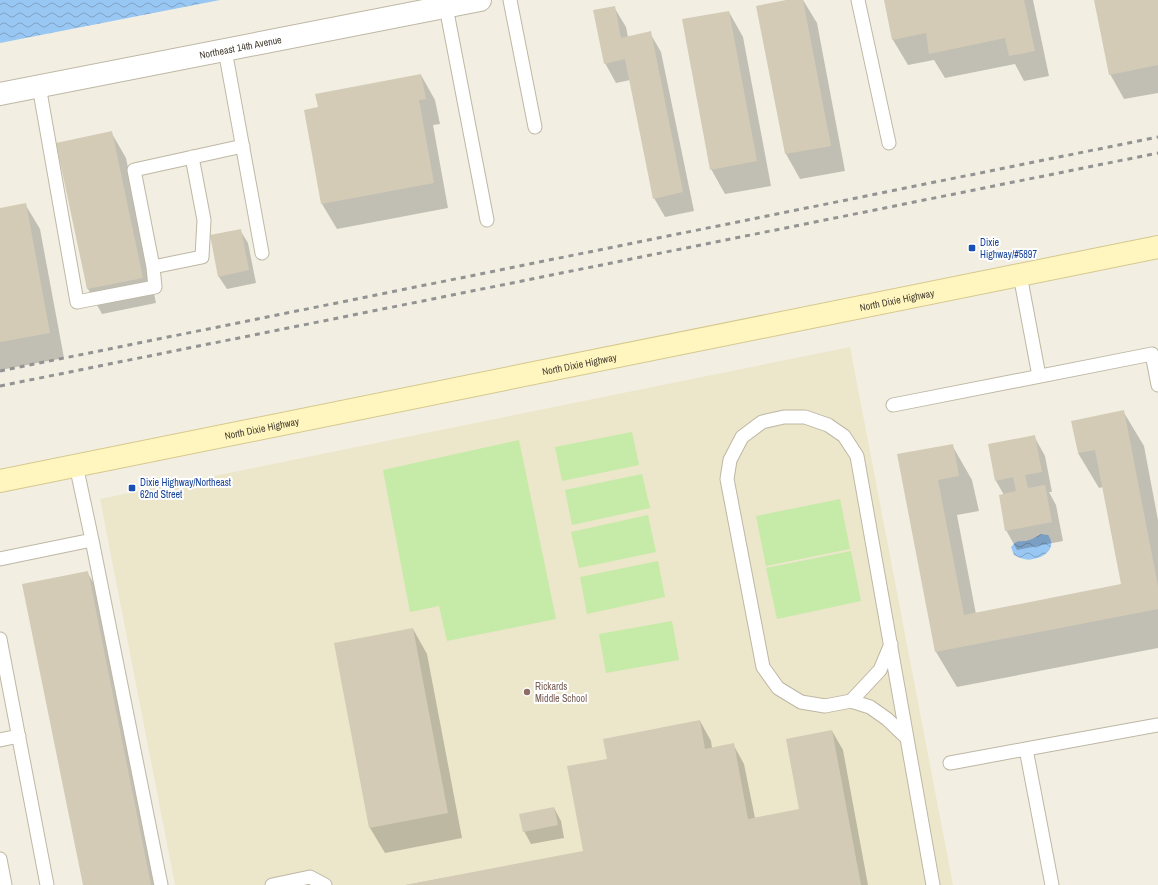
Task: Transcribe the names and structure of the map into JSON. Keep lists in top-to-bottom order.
{
  "streets": {
    "main road": ["North Dixie Highway"],
    "street": ["Northeast 14th Avenue"]
  },
  "places": {
    "transit": ["Dixie Highway/#5897", "Dixie Highway/Northeast 62nd Street"],
    "other": ["Rickards Middle School"]
  }
}
